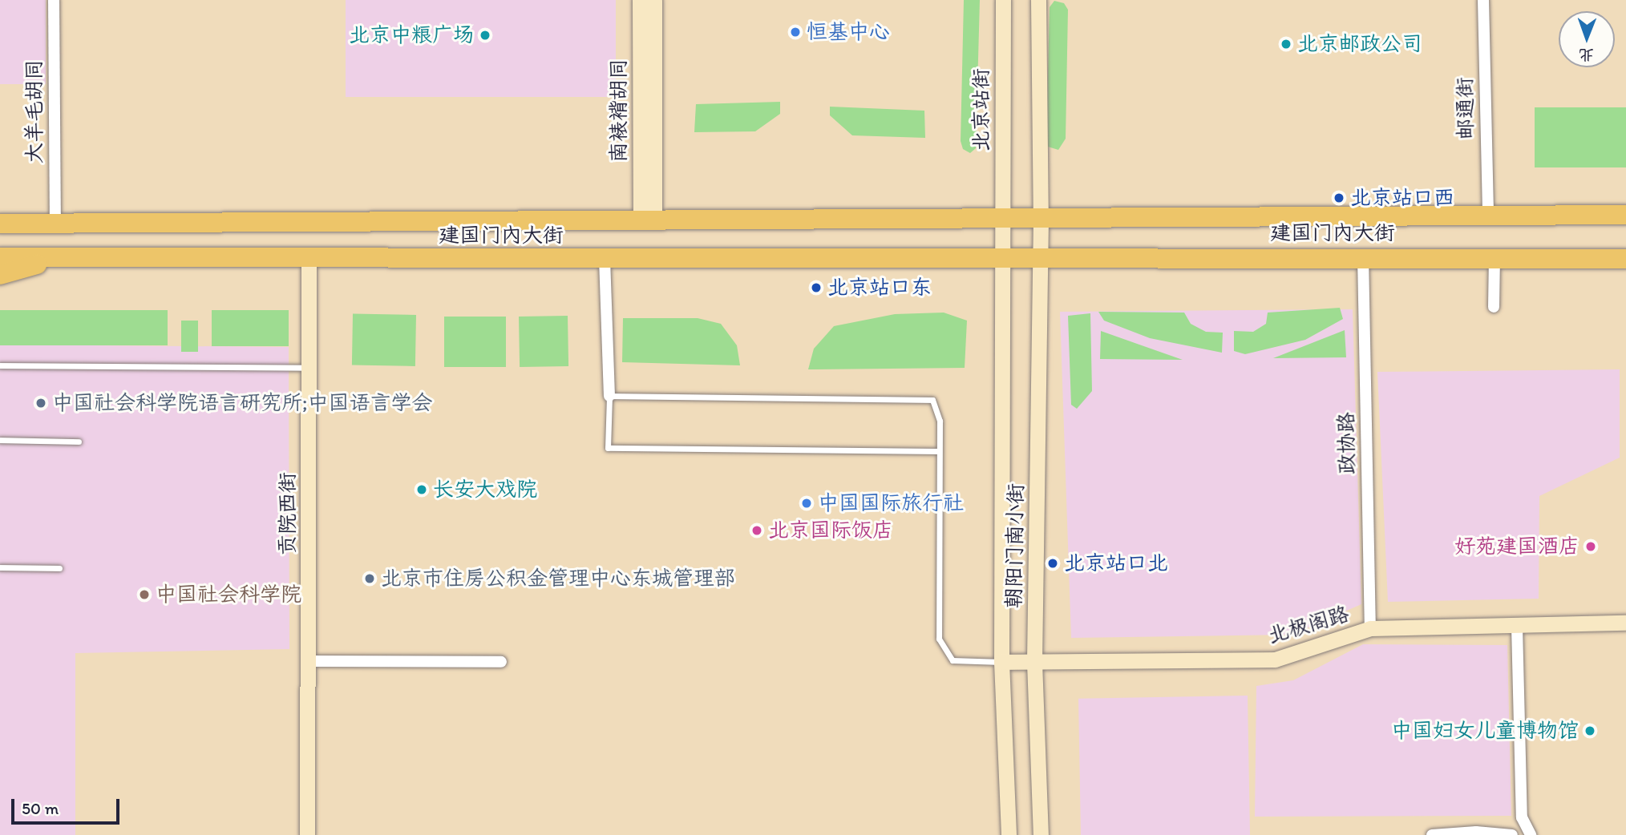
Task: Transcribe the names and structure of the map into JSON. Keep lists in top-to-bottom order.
{
  "streets": {
    "highway": ["建国门内大街"],
    "main road": [
      "北京站街",
      "南裱褙胡同",
      "贡院西街",
      "朝阳门南小街",
      "北极阁路"
    ],
    "street": ["邮通街", "大羊毛胡同", "政协路"]
  },
  "crossings": [
    ["邮通街", "建国门内大街"],
    ["北京站街", "建国门内大街"],
    ["北京站街", "朝阳门南小街"],
    ["南裱褙胡同", "建国门内大街"],
    ["大羊毛胡同", "建国门内大街"],
    ["建国门内大街", "政协路"],
    ["建国门内大街", "贡院西街"],
    ["建国门内大街", "朝阳门南小街"],
    ["政协路", "北极阁路"],
    ["朝阳门南小街", "北极阁路"]
  ],
  "places": [
    "恒基中心",
    "北京中粮广场",
    "北京邮政公司",
    "北京站口西",
    "北京站口东",
    "中国社会科学院语言研究所;中国语言学会",
    "长安大戏院",
    "中国国际旅行社",
    "北京国际饭店",
    "好苑建国酒店",
    "北京站口北",
    "北京市住房公积金管理中心东城管理部",
    "中国社会科学院",
    "中国妇女儿童博物馆"
  ],
  "scale_bar": "50 m",
  "north": "bottom"
}
